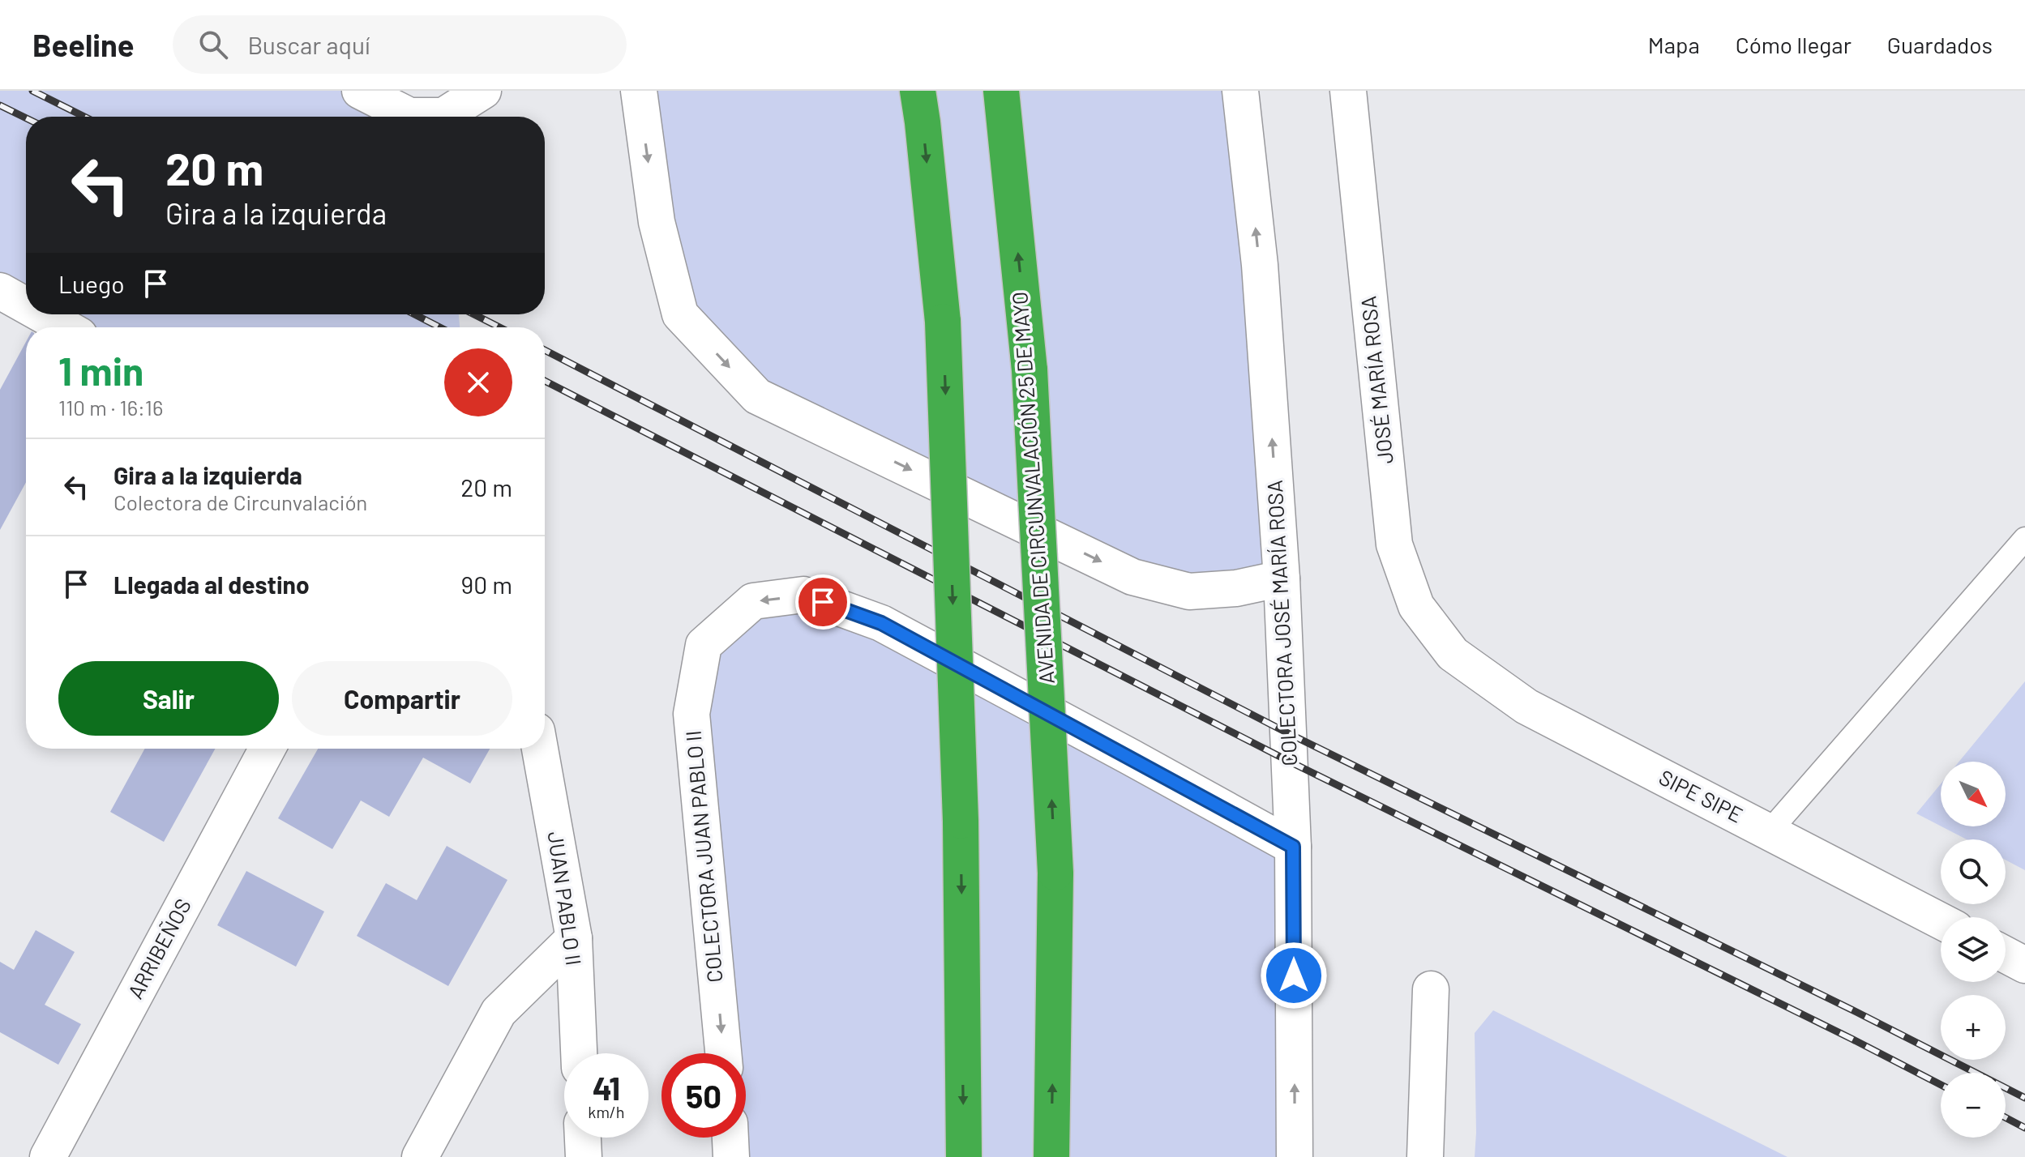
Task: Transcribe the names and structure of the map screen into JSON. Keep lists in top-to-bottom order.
{
  "streets": {
    "highway": ["AVENIDA DE CIRCUNVALACIÓN 25 DE MAYO"],
    "main road": [
      "JOSÉ MARÍA ROSA",
      "COLECTORA JOSÉ MARÍA ROSA",
      "SIPE SIPE",
      "COLECTORA JUAN PABLO II",
      "JUAN PABLO II",
      "ARRIBEÑOS"
    ]
  },
  "crossings": [
    ["JOSÉ MARÍA ROSA", "SIPE SIPE"],
    ["COLECTORA JOSÉ MARÍA ROSA", "COLECTORA JUAN PABLO II"]
  ],
  "one_way": ["COLECTORA JOSÉ MARÍA ROSA"],
  "north": "bottom right",
  "page": {
    "header": "Beeline",
    "search": "Buscar aquí",
    "nav": ["Mapa", "Cómo llegar", "Guardados"],
    "turn": ["20 m", "Gira a la izquierda"],
    "then": "Luego",
    "heading": ["1 min", "110 m · 16:16"],
    "list": [
      {
        "name": "Gira a la izquierda",
        "note": "Colectora de Circunvalación",
        "value": "20 m"
      },
      {
        "name": "Llegada al destino",
        "value": "90 m"
      }
    ],
    "buttons": ["Salir", "Compartir"],
    "map_buttons": ["+", "−"],
    "speed": "41 km/h",
    "limit": "50"
  }
}
